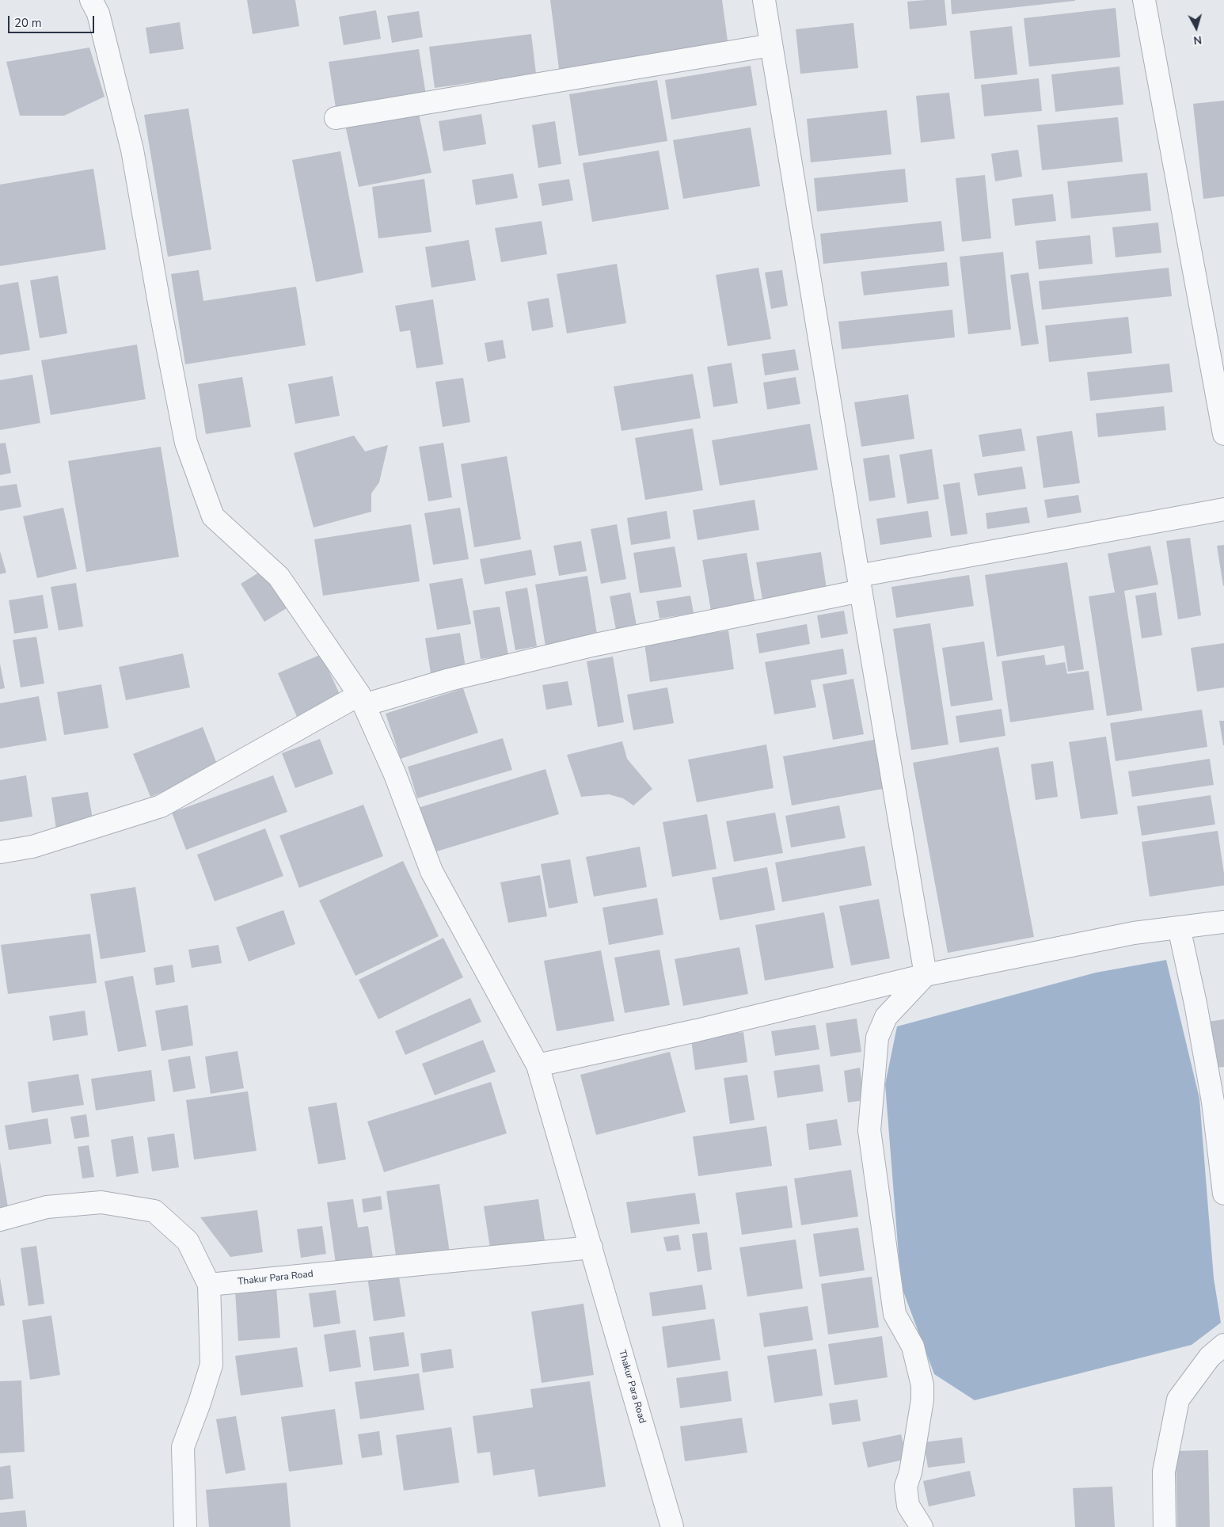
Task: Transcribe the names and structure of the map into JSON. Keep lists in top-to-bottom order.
{
  "streets": {
    "street": ["Thakur Para Road"]
  },
  "scale_bar": "20 m",
  "north": "bottom"
}
